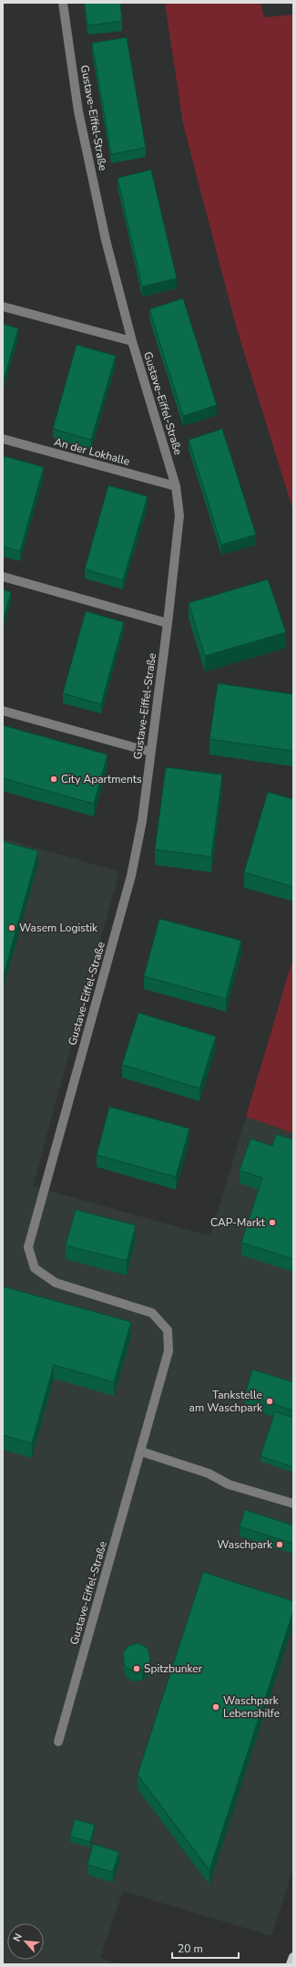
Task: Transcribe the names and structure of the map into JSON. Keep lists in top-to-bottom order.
{
  "streets": {
    "street": ["Gustave-Eiffel-Straße", "An der Lokhalle"]
  },
  "crossings": [
    ["Gustave-Eiffel-Straße", "An der Lokhalle"]
  ],
  "places": [
    "City Apartments",
    "Wasem Logistik",
    "CAP-Markt",
    "Tankstelle am Waschpark",
    "Waschpark",
    "Spitzbunker",
    "Waschpark Lebenshilfe"
  ],
  "scale_bar": "20 m",
  "north": "top left"
}
